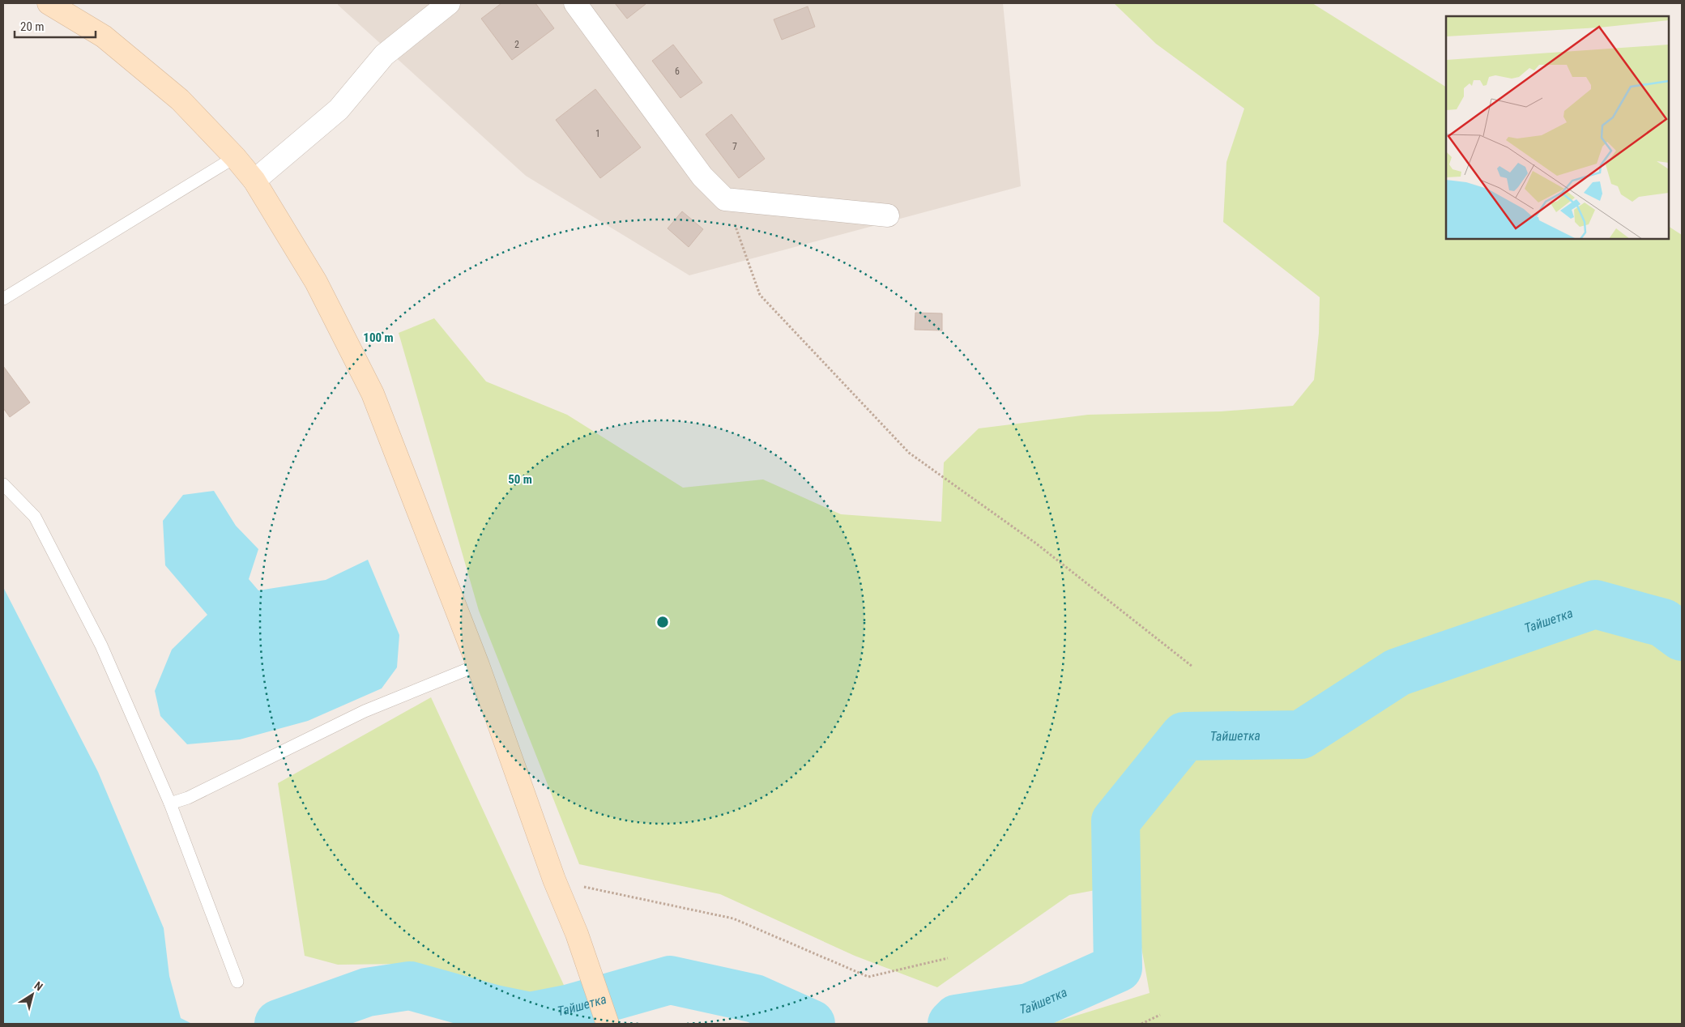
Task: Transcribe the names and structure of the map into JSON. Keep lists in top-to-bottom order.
{
  "water": ["Тайшетка"],
  "house_numbers": [
    "2",
    "6",
    "1",
    "7"
  ],
  "scale_bar": "20 m",
  "north": "top right",
  "rings": ["100 m", "50 m"]
}
